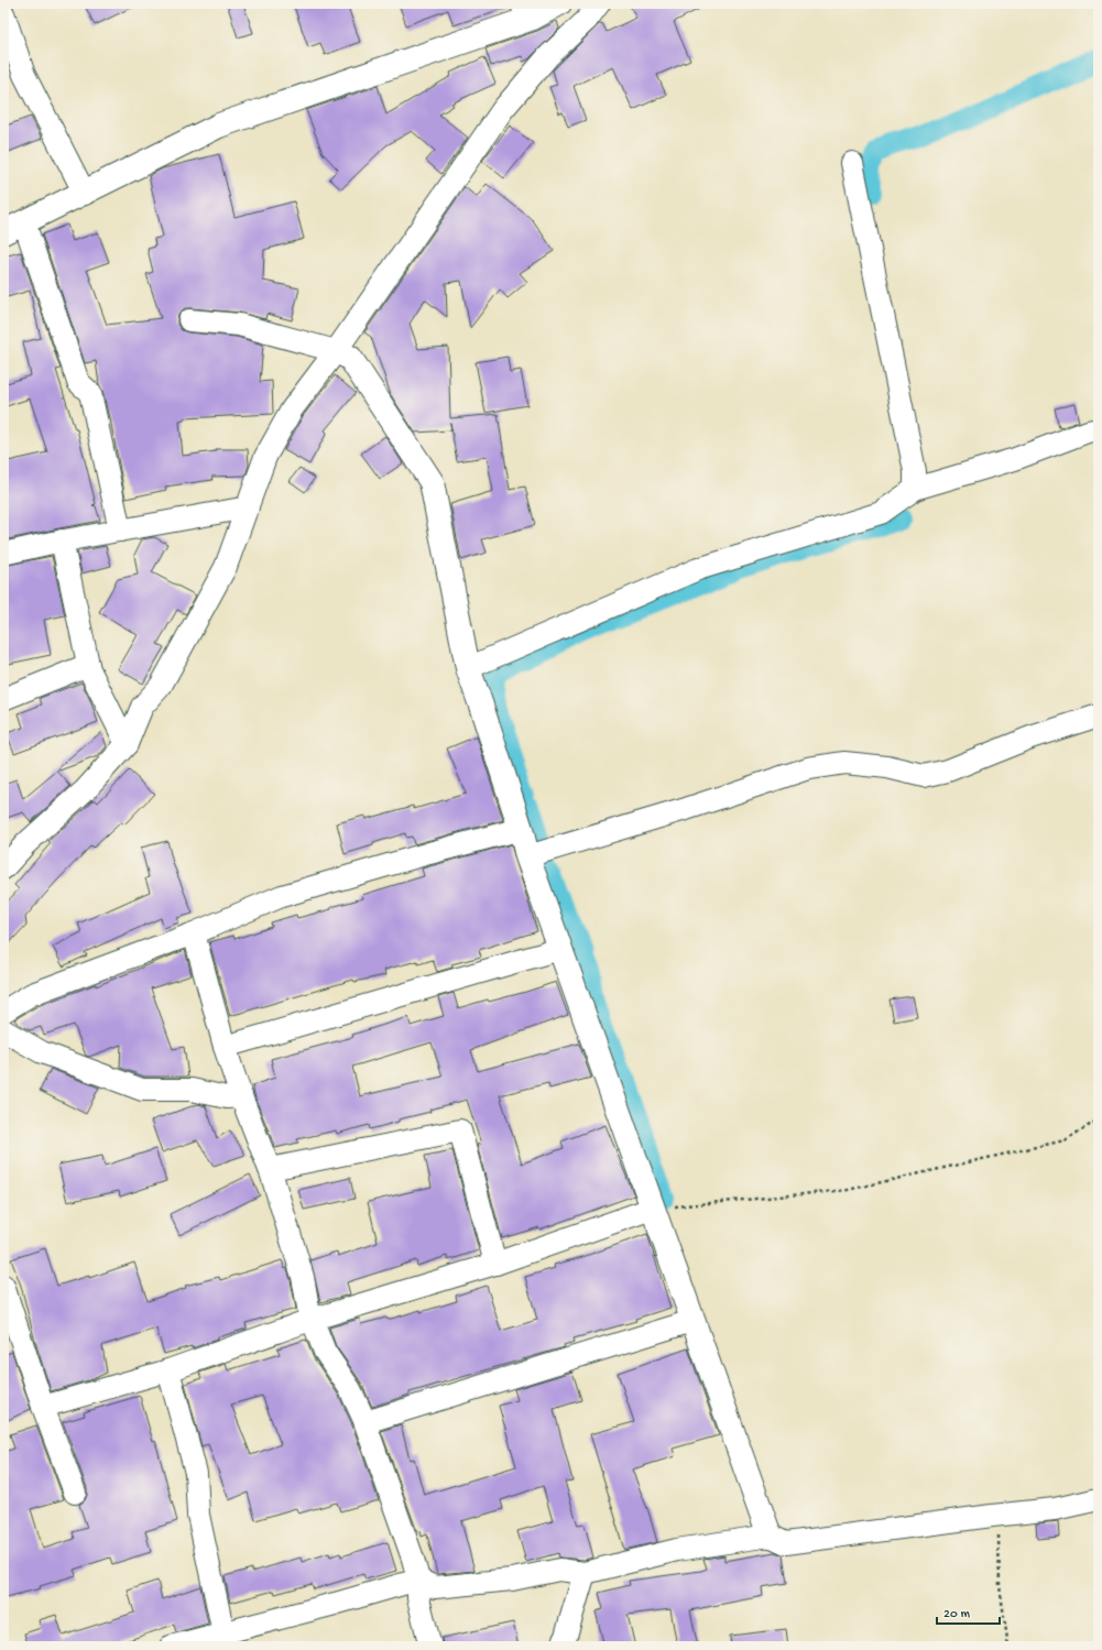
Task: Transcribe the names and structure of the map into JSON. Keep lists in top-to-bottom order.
{
  "scale_bar": "20 m"
}
